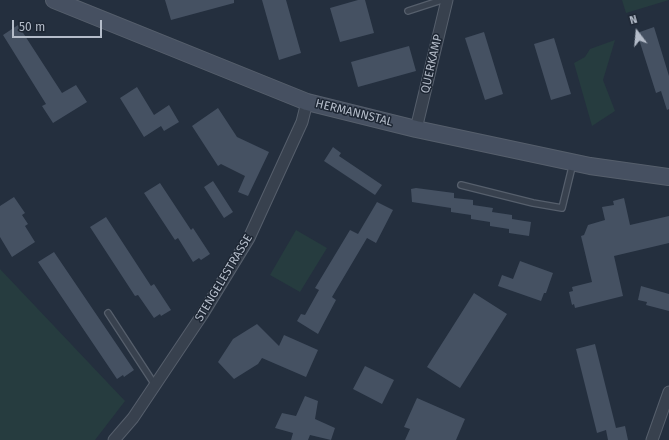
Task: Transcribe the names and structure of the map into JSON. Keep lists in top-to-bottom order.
{
  "streets": {
    "street": ["QUERKAMP", "HERMANNSTAL", "STENGELESTRASSE"]
  },
  "crossings": [
    ["QUERKAMP", "HERMANNSTAL"],
    ["HERMANNSTAL", "STENGELESTRASSE"]
  ],
  "scale_bar": "50 m",
  "north": "top"
}
